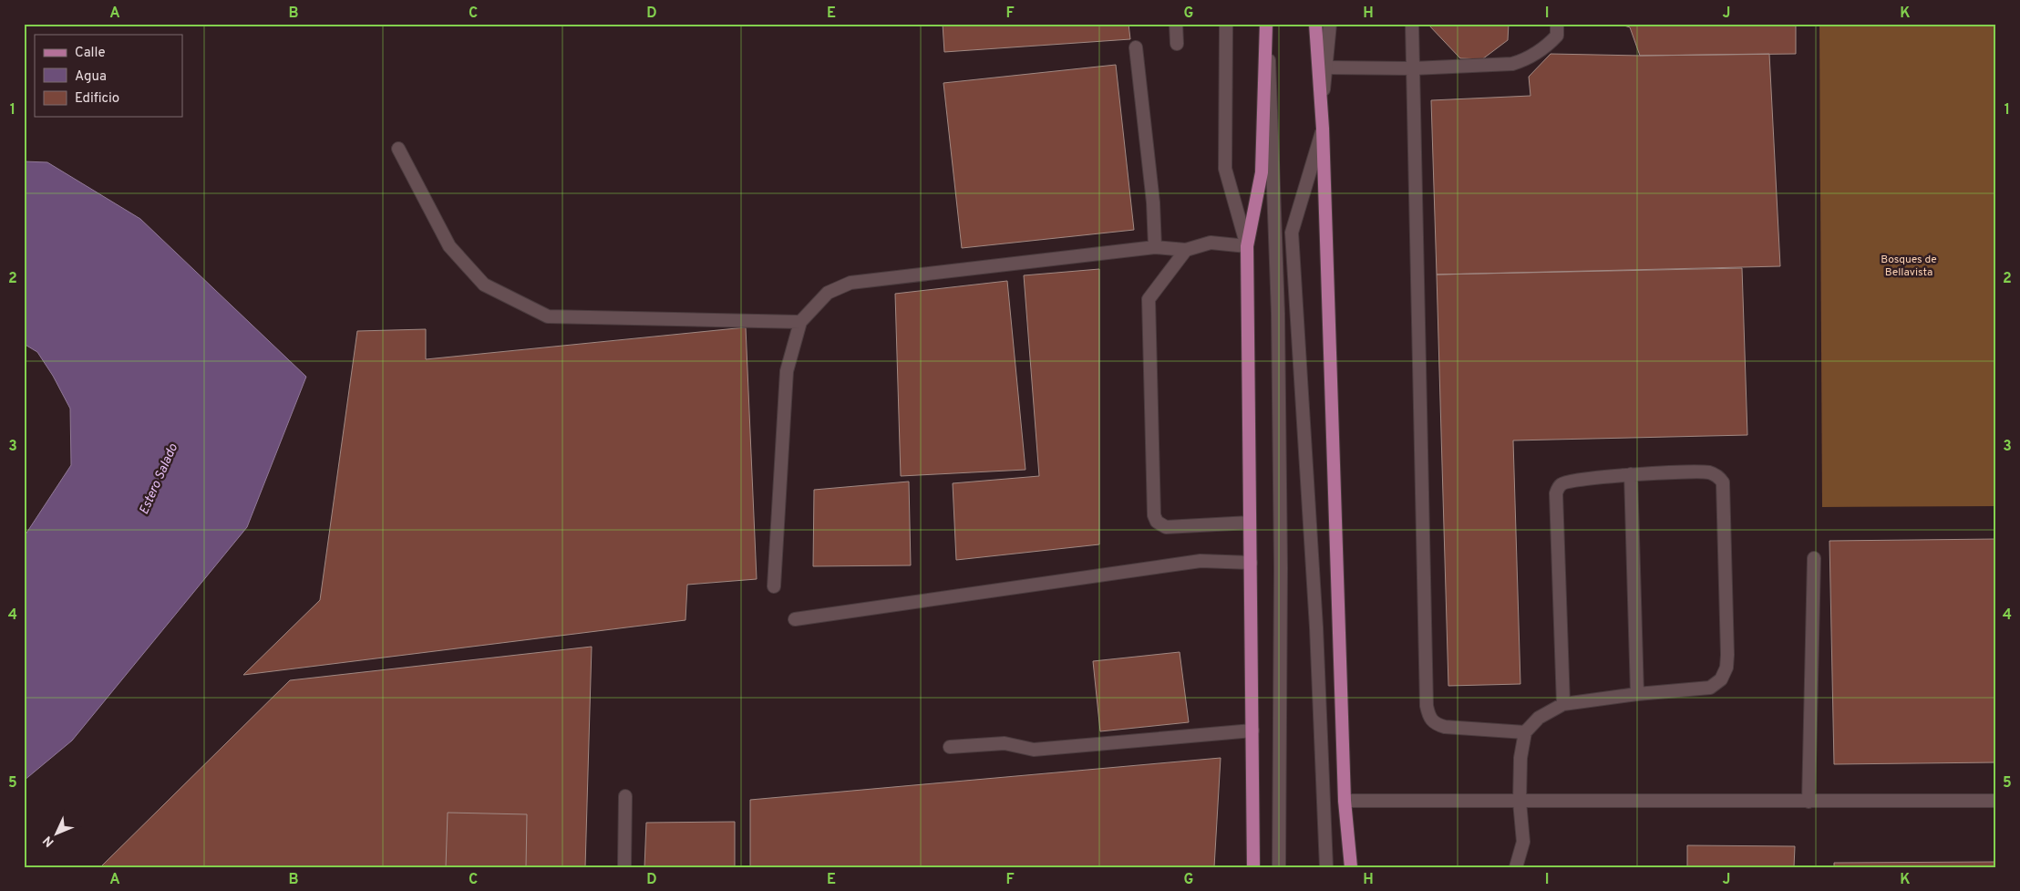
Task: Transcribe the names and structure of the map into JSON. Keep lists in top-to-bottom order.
{
  "water": ["Estero Salado"],
  "parks": ["Bosques de Bellavista"],
  "legend": ["Calle", "Agua", "Edificio"],
  "north": "bottom left",
  "grid": {
    "columns": [
      "A",
      "B",
      "C",
      "D",
      "E",
      "F",
      "G",
      "H",
      "I",
      "J",
      "K"
    ],
    "rows": [
      "1",
      "2",
      "3",
      "4",
      "5"
    ]
  }
}
